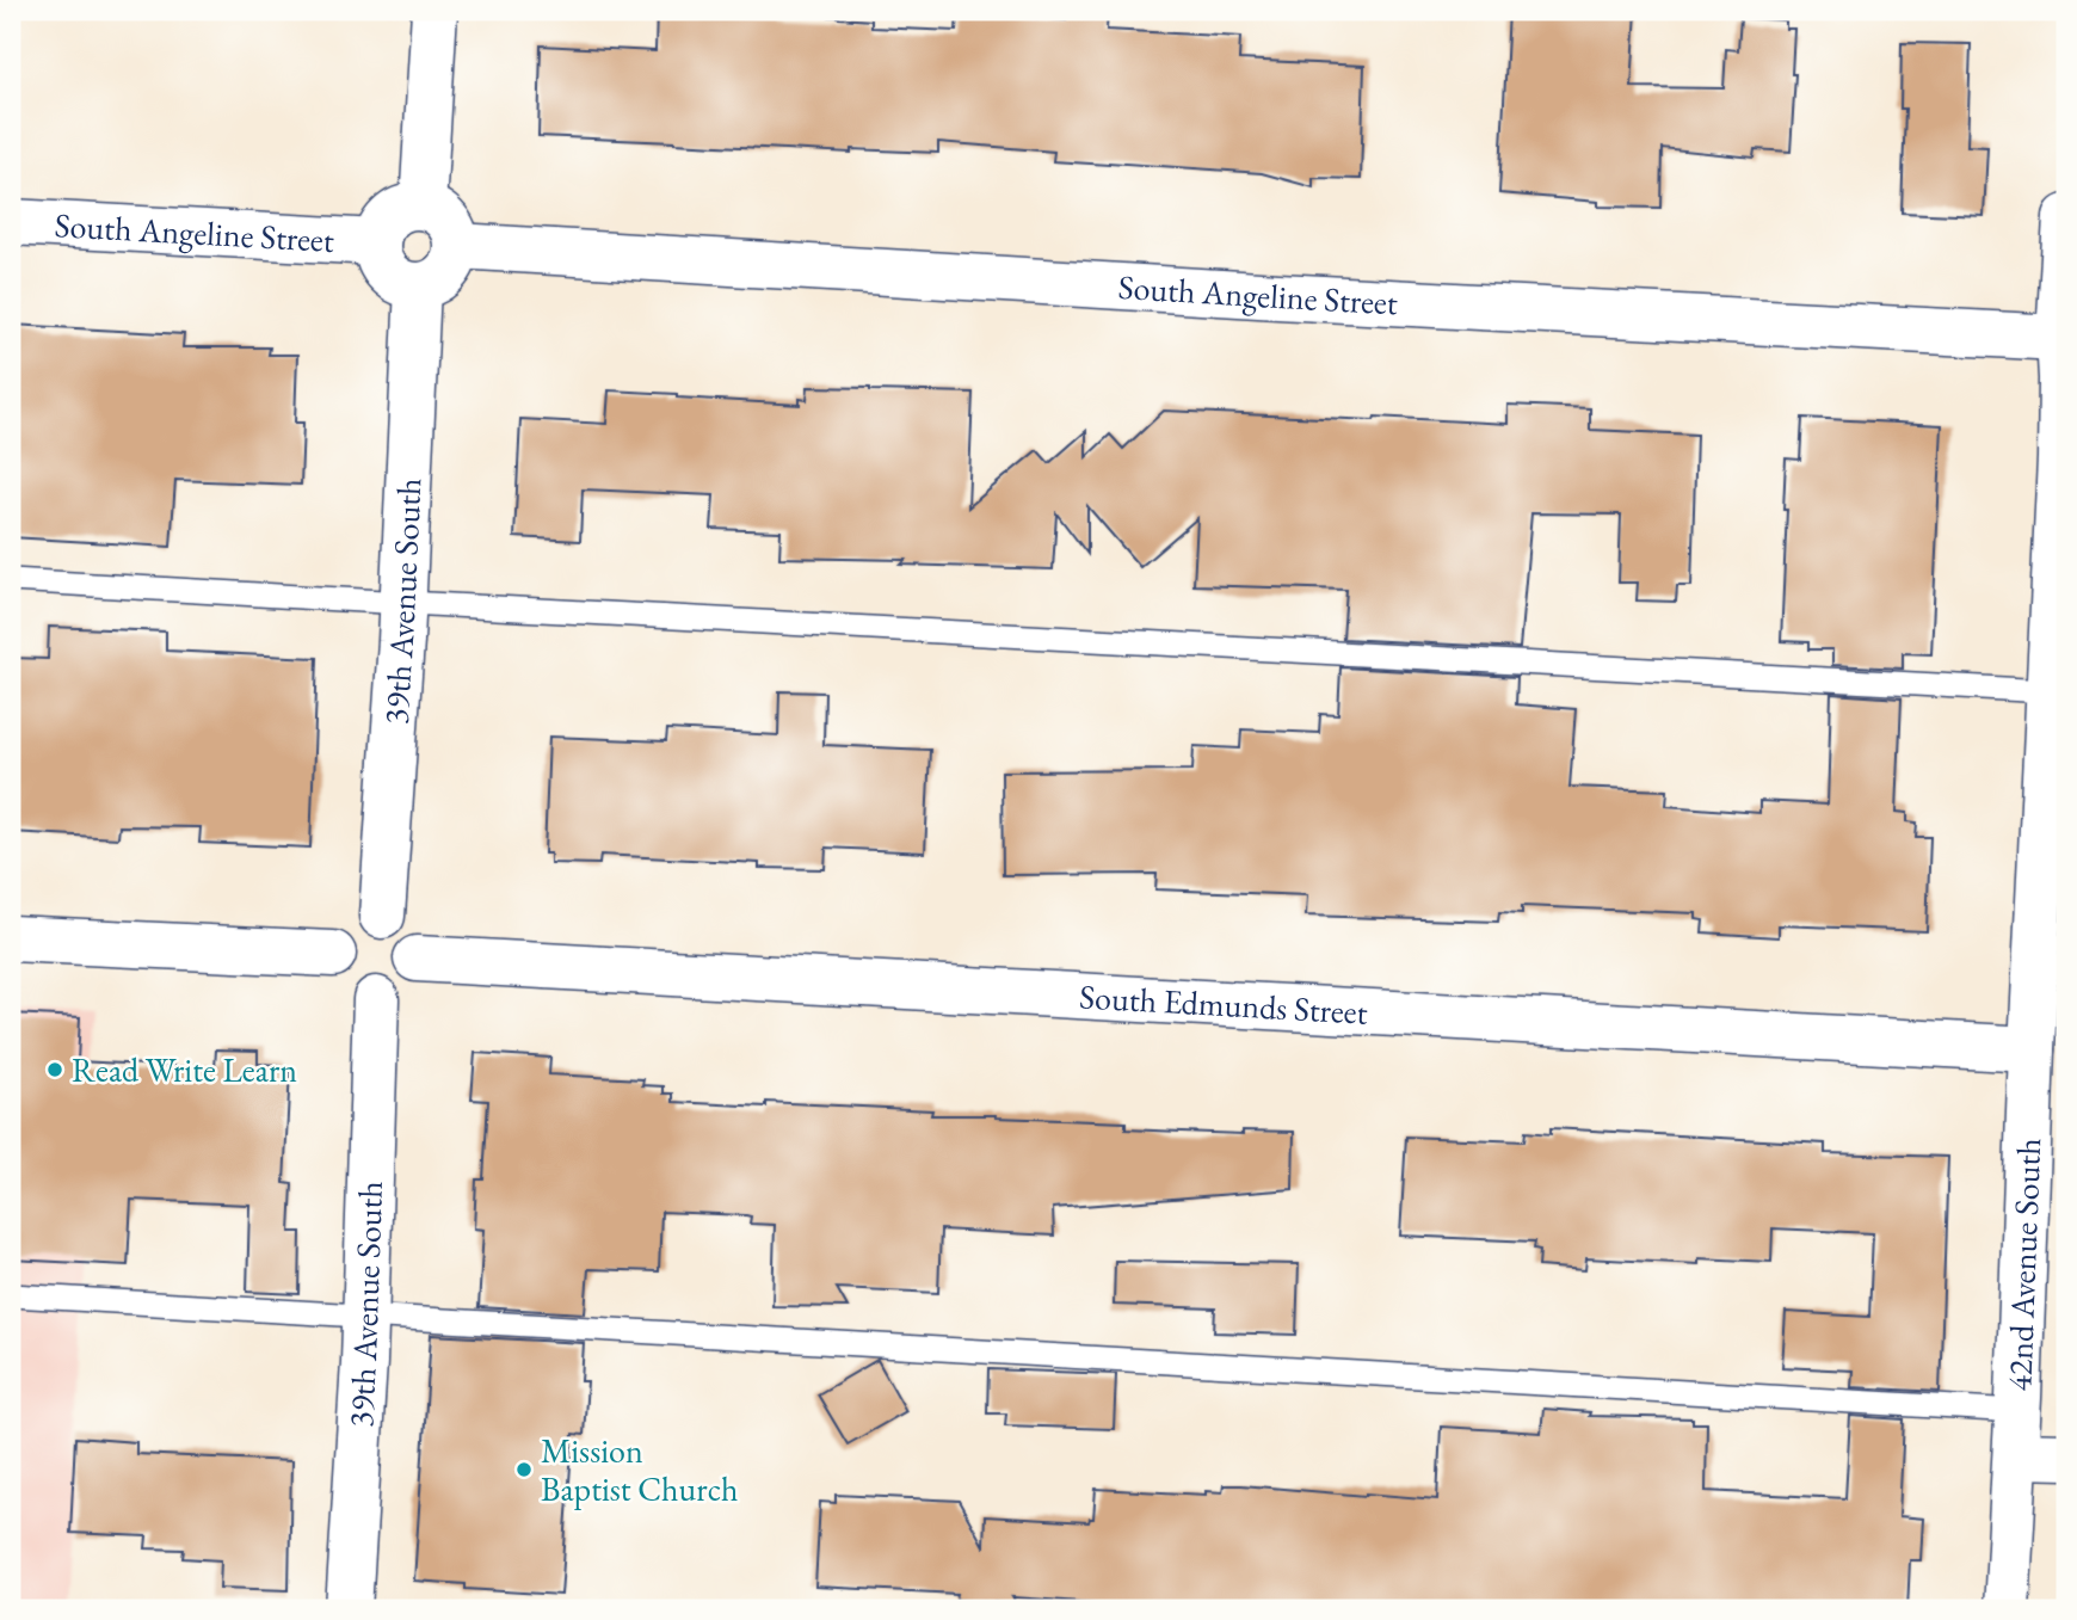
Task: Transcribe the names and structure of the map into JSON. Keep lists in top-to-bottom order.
{
  "streets": {
    "street": [
      "South Angeline Street",
      "39th Avenue South",
      "South Edmunds Street",
      "42nd Avenue South"
    ]
  },
  "crossings": [
    ["South Angeline Street", "39th Avenue South"],
    ["South Angeline Street", "42nd Avenue South"],
    ["39th Avenue South", "South Edmunds Street"],
    ["South Edmunds Street", "42nd Avenue South"]
  ],
  "places": ["Read Write Learn", "Mission Baptist Church"]
}
